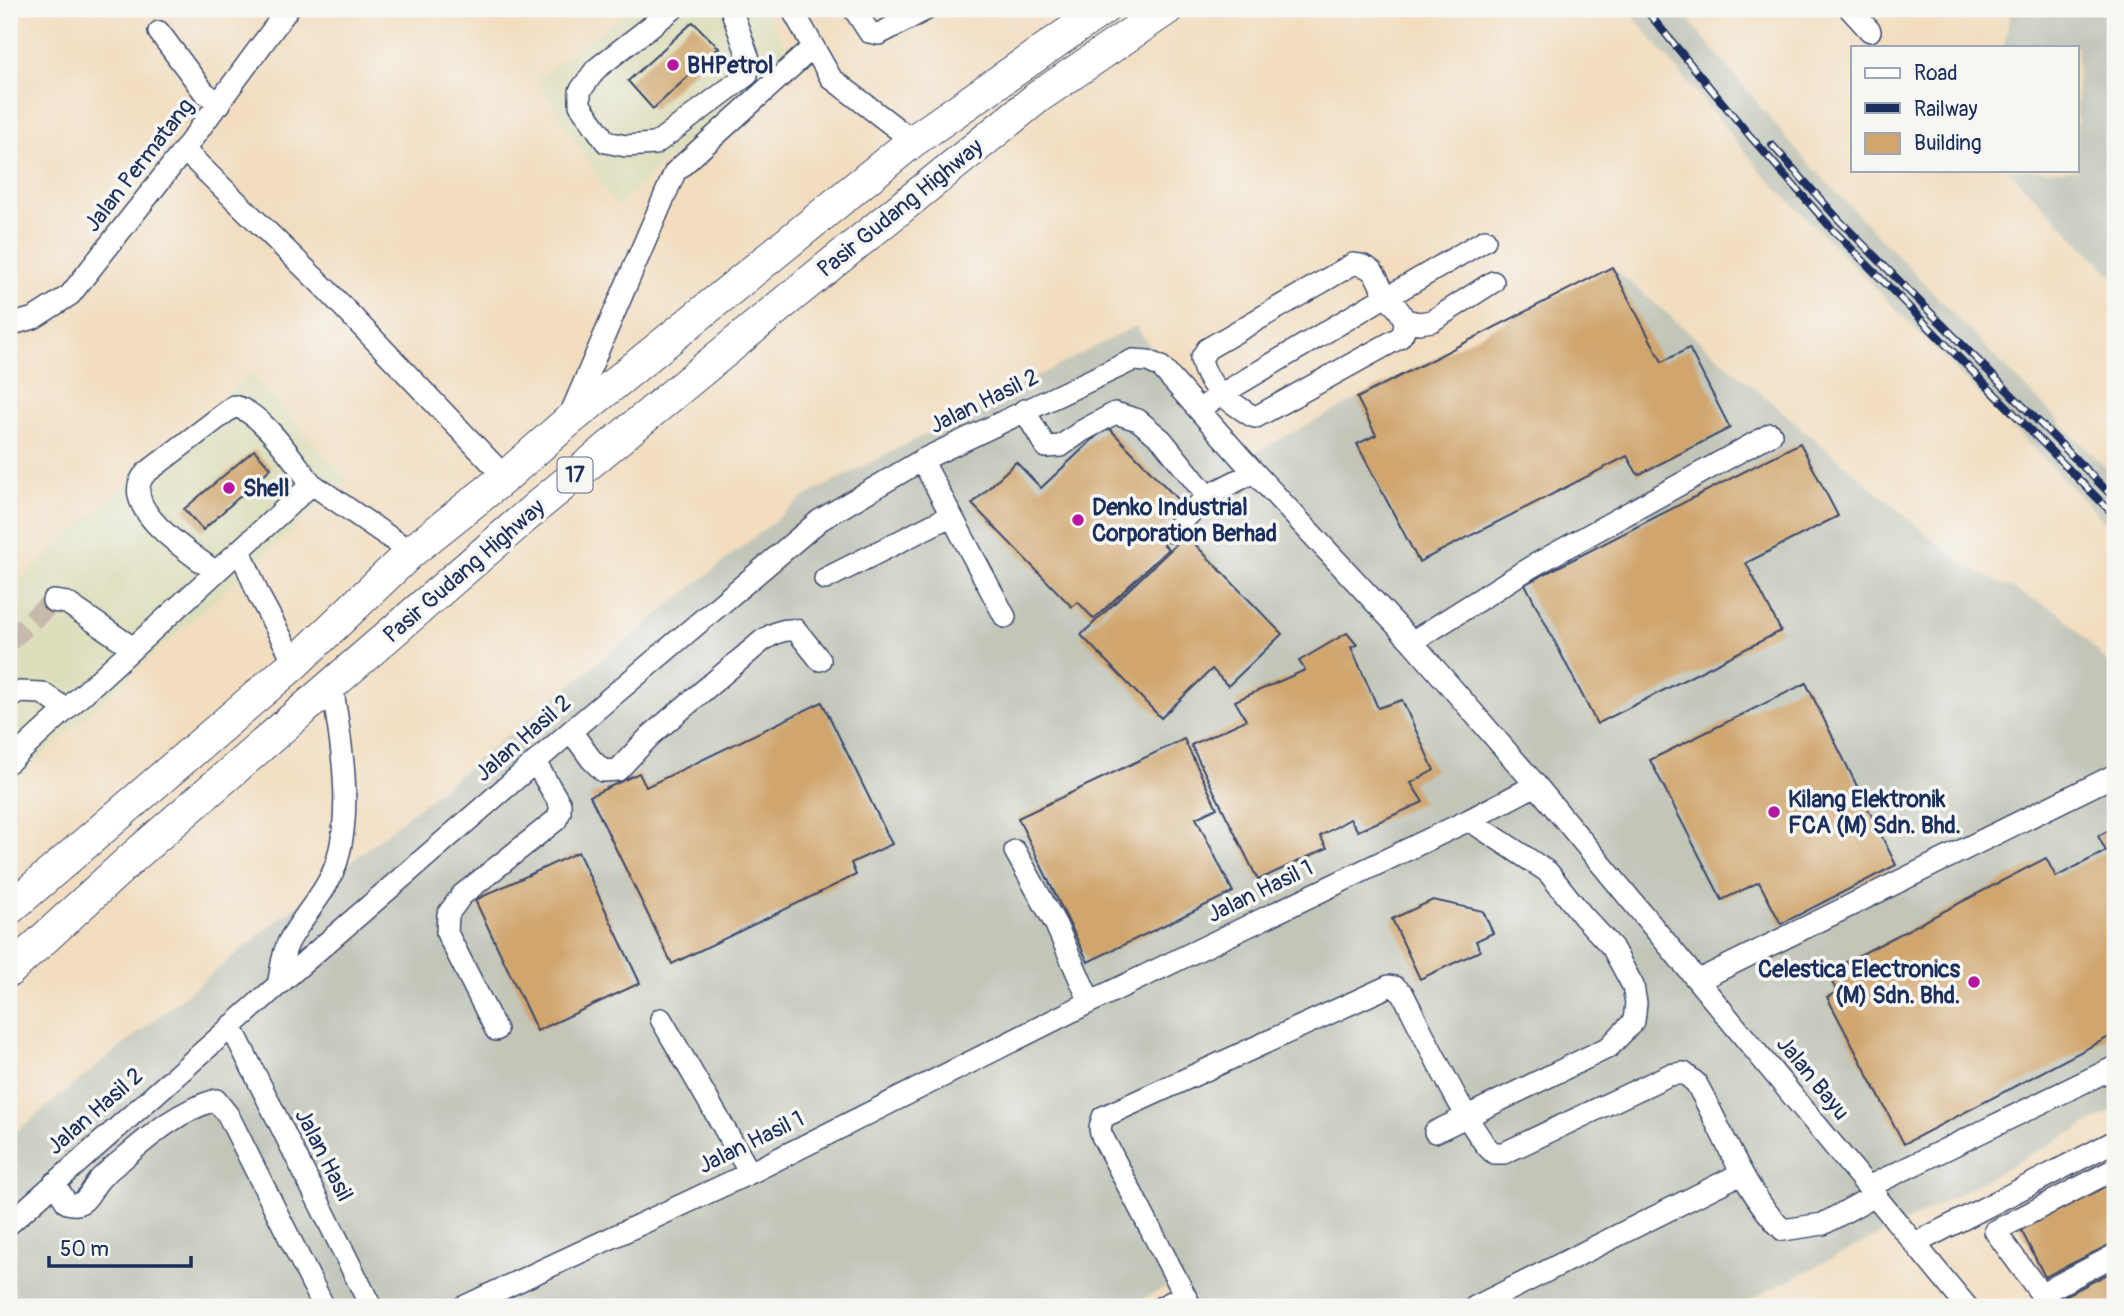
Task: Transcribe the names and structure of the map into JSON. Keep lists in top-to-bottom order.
{
  "streets": {
    "highway": ["Pasir Gudang Highway", "17"],
    "street": [
      "Jalan Permatang",
      "Jalan Hasil 2",
      "Jalan Hasil 1",
      "Jalan Bayu",
      "Jalan Hasil"
    ]
  },
  "crossings": [
    ["Jalan Hasil 2", "Jalan Hasil"],
    ["Jalan Hasil 1", "Jalan Bayu"]
  ],
  "places": [
    "BHPetrol",
    "Shell",
    "Denko Industrial Corporation Berhad",
    "Kilang Elektronik FCA (M) Sdn. Bhd.",
    "Celestica Electronics (M) Sdn. Bhd."
  ],
  "legend": ["Road", "Railway", "Building"],
  "scale_bar": "50 m"
}
